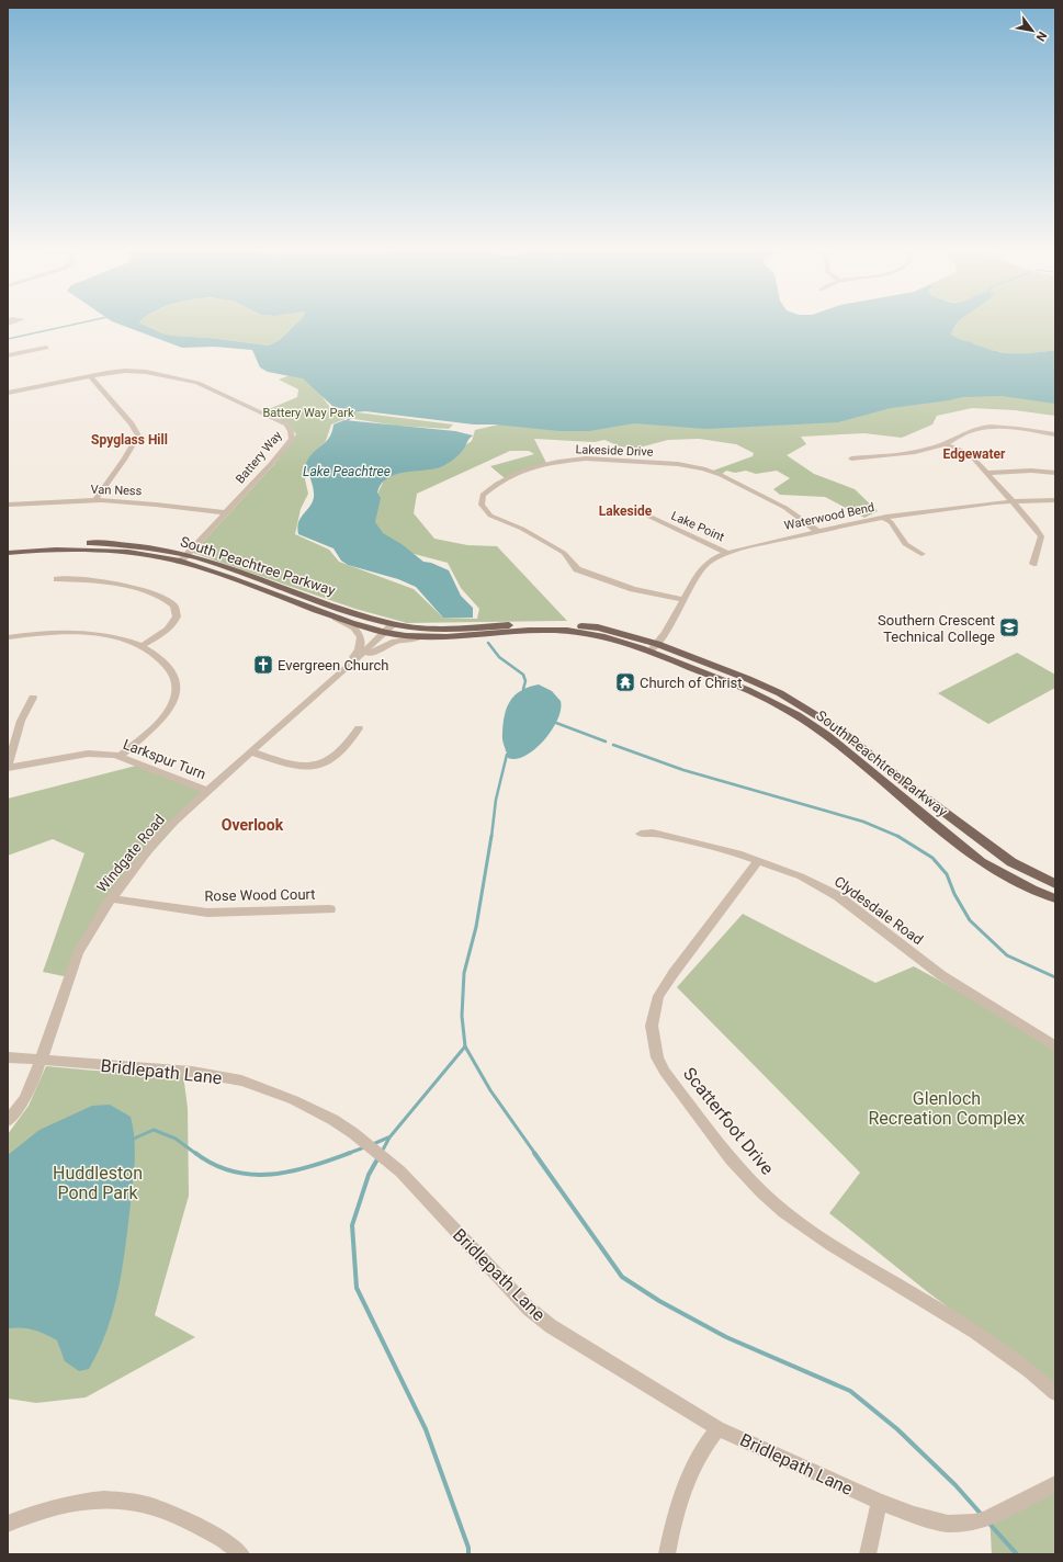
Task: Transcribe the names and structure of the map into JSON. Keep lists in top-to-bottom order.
{
  "streets": {
    "main road": ["South Peachtree Parkway"],
    "street": [
      "Lakeside Drive",
      "Battery Way",
      "Van Ness",
      "Waterwood Bend",
      "Lake Point",
      "Larkspur Turn",
      "Windgate Road",
      "Rose Wood Court",
      "Clydesdale Road",
      "Bridlepath Lane",
      "Scatterfoot Drive"
    ]
  },
  "crossings": [
    ["Lakeside Drive", "Waterwood Bend"],
    ["Battery Way", "Van Ness"],
    ["Battery Way", "South Peachtree Parkway"],
    ["Waterwood Bend", "Lake Point"],
    ["Waterwood Bend", "South Peachtree Parkway"],
    ["South Peachtree Parkway", "Windgate Road"],
    ["Larkspur Turn", "Windgate Road"],
    ["Windgate Road", "Rose Wood Court"],
    ["Windgate Road", "Bridlepath Lane"],
    ["Clydesdale Road", "Scatterfoot Drive"]
  ],
  "districts": [
    "Spyglass Hill",
    "Edgewater",
    "Lakeside",
    "Overlook"
  ],
  "water": ["Lake Peachtree"],
  "parks": ["Battery Way Park", "Glenloch Recreation Complex", "Huddleston Pond Park"],
  "places": {
    "school or university": ["Southern Crescent Technical College"],
    "church": ["Evergreen Church"],
    "temple": ["Church of Christ"]
  },
  "north": "bottom right"
}
